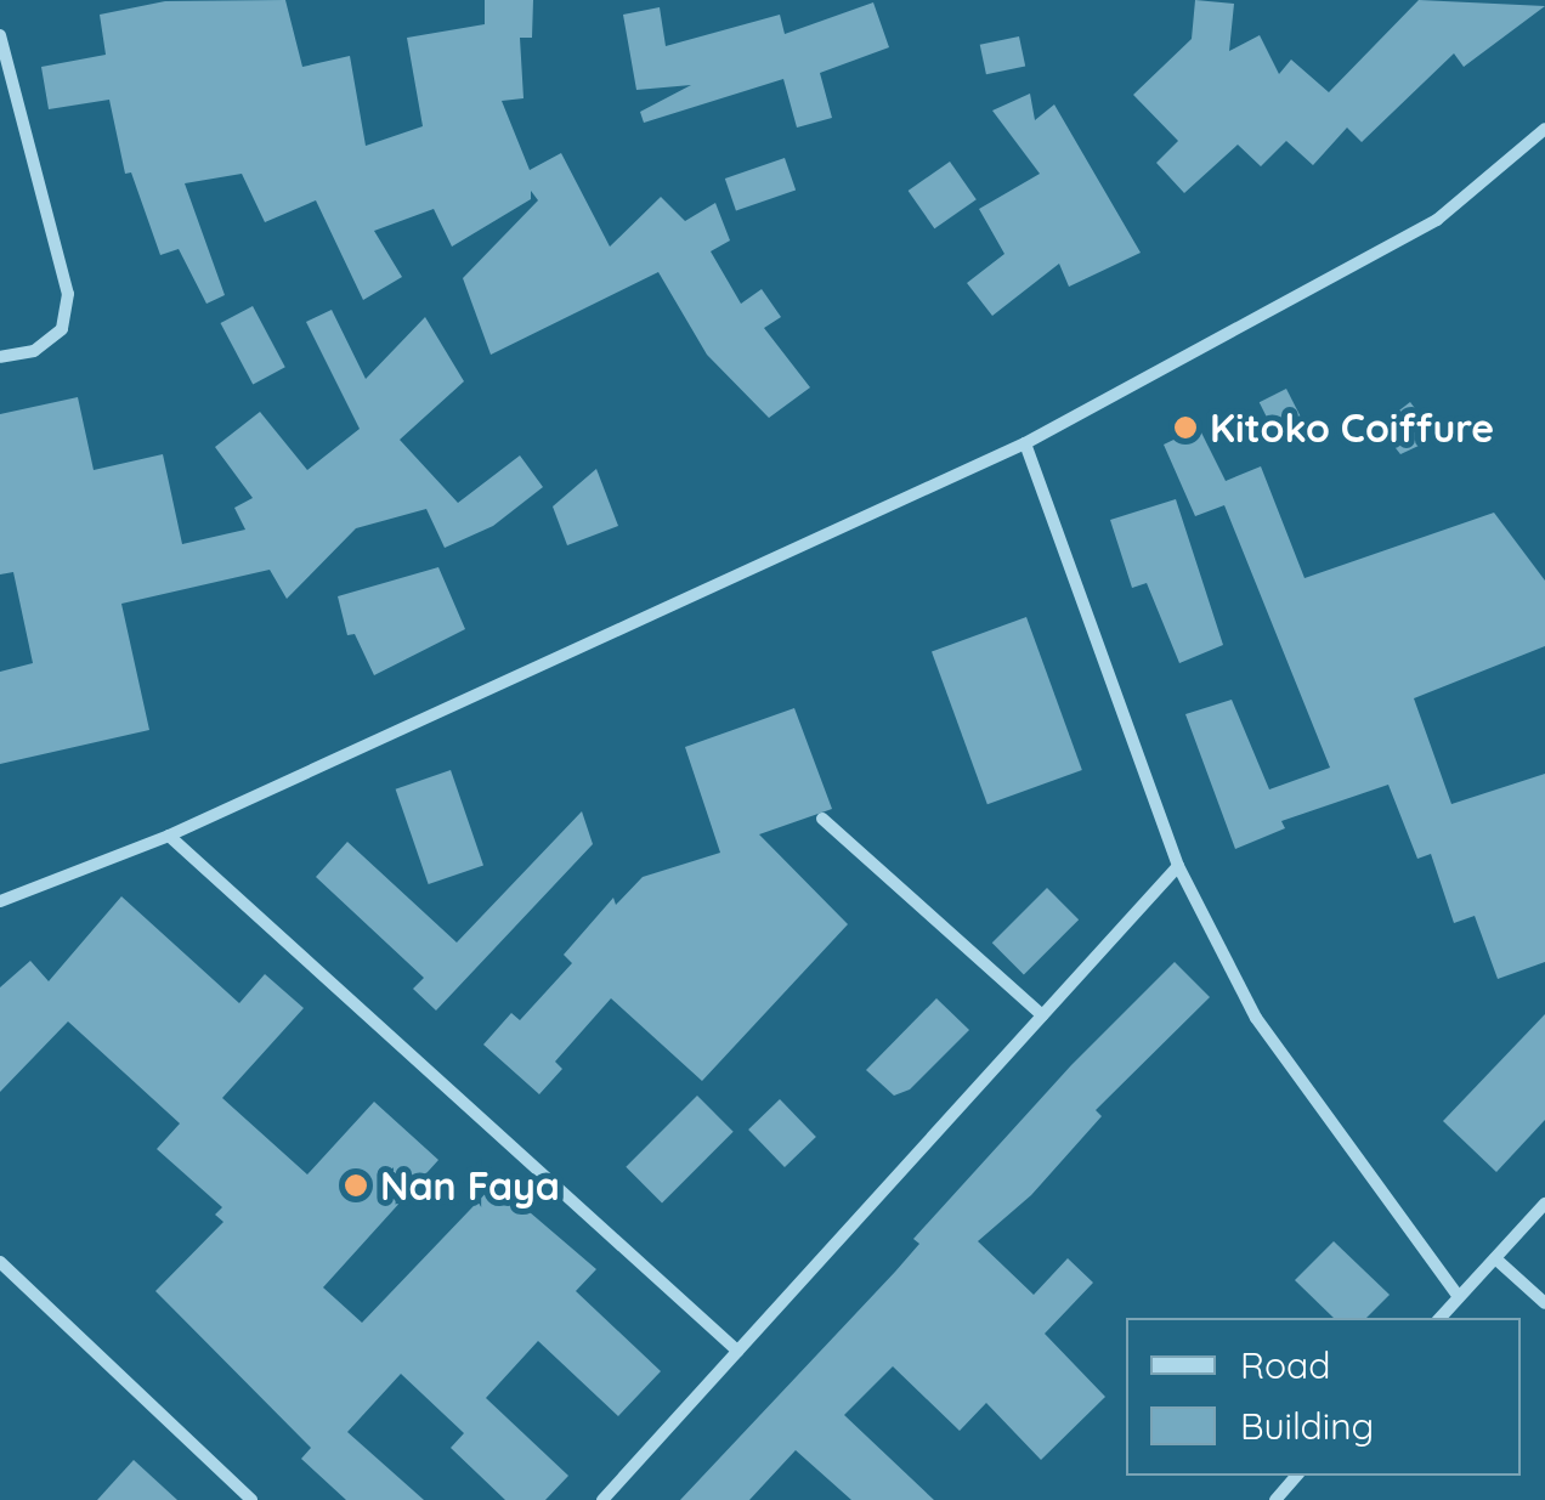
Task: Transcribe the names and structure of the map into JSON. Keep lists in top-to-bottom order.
{
  "places": ["Kitoko Coiffure", "Nan Faya"],
  "legend": ["Road", "Building"]
}
